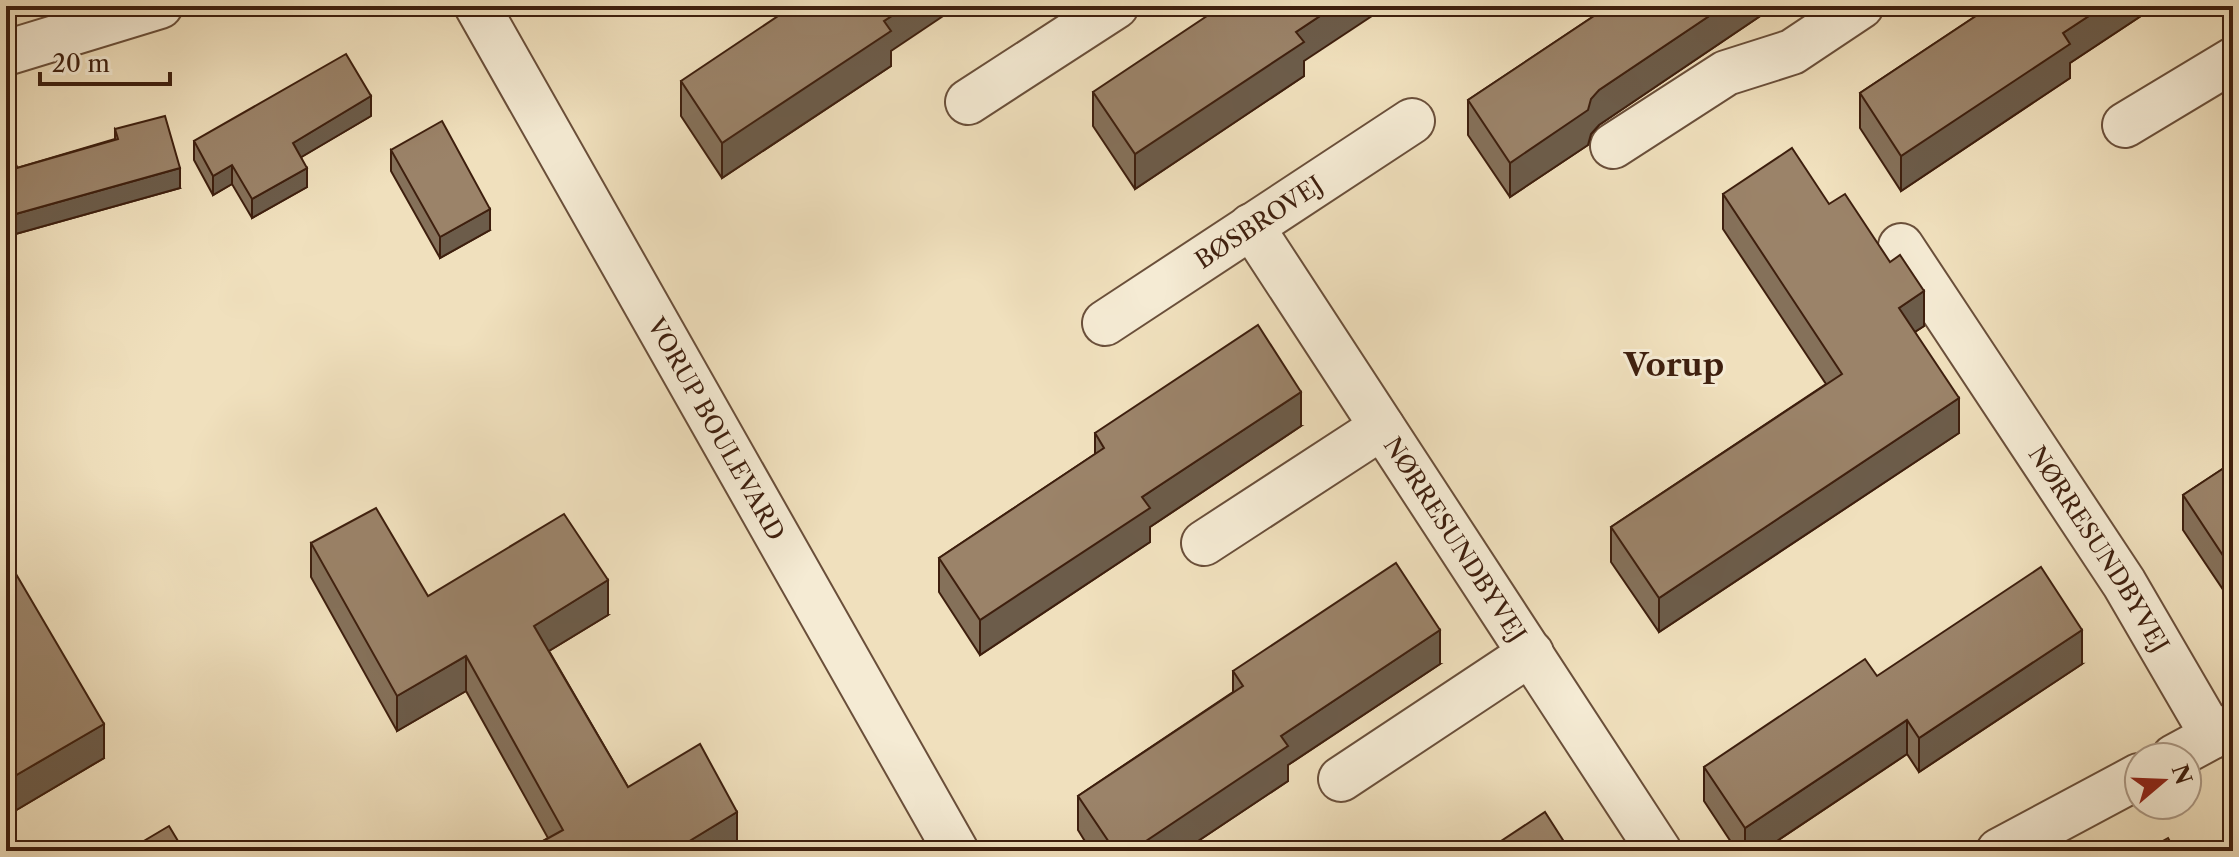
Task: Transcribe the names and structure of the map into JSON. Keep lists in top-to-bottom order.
{
  "streets": {
    "street": ["BØSBROVEJ", "VORUP BOULEVARD", "NØRRESUNDBYVEJ"]
  },
  "crossings": [
    ["BØSBROVEJ", "NØRRESUNDBYVEJ"]
  ],
  "districts": ["Vorup"],
  "scale_bar": "20 m",
  "north": "right"
}
